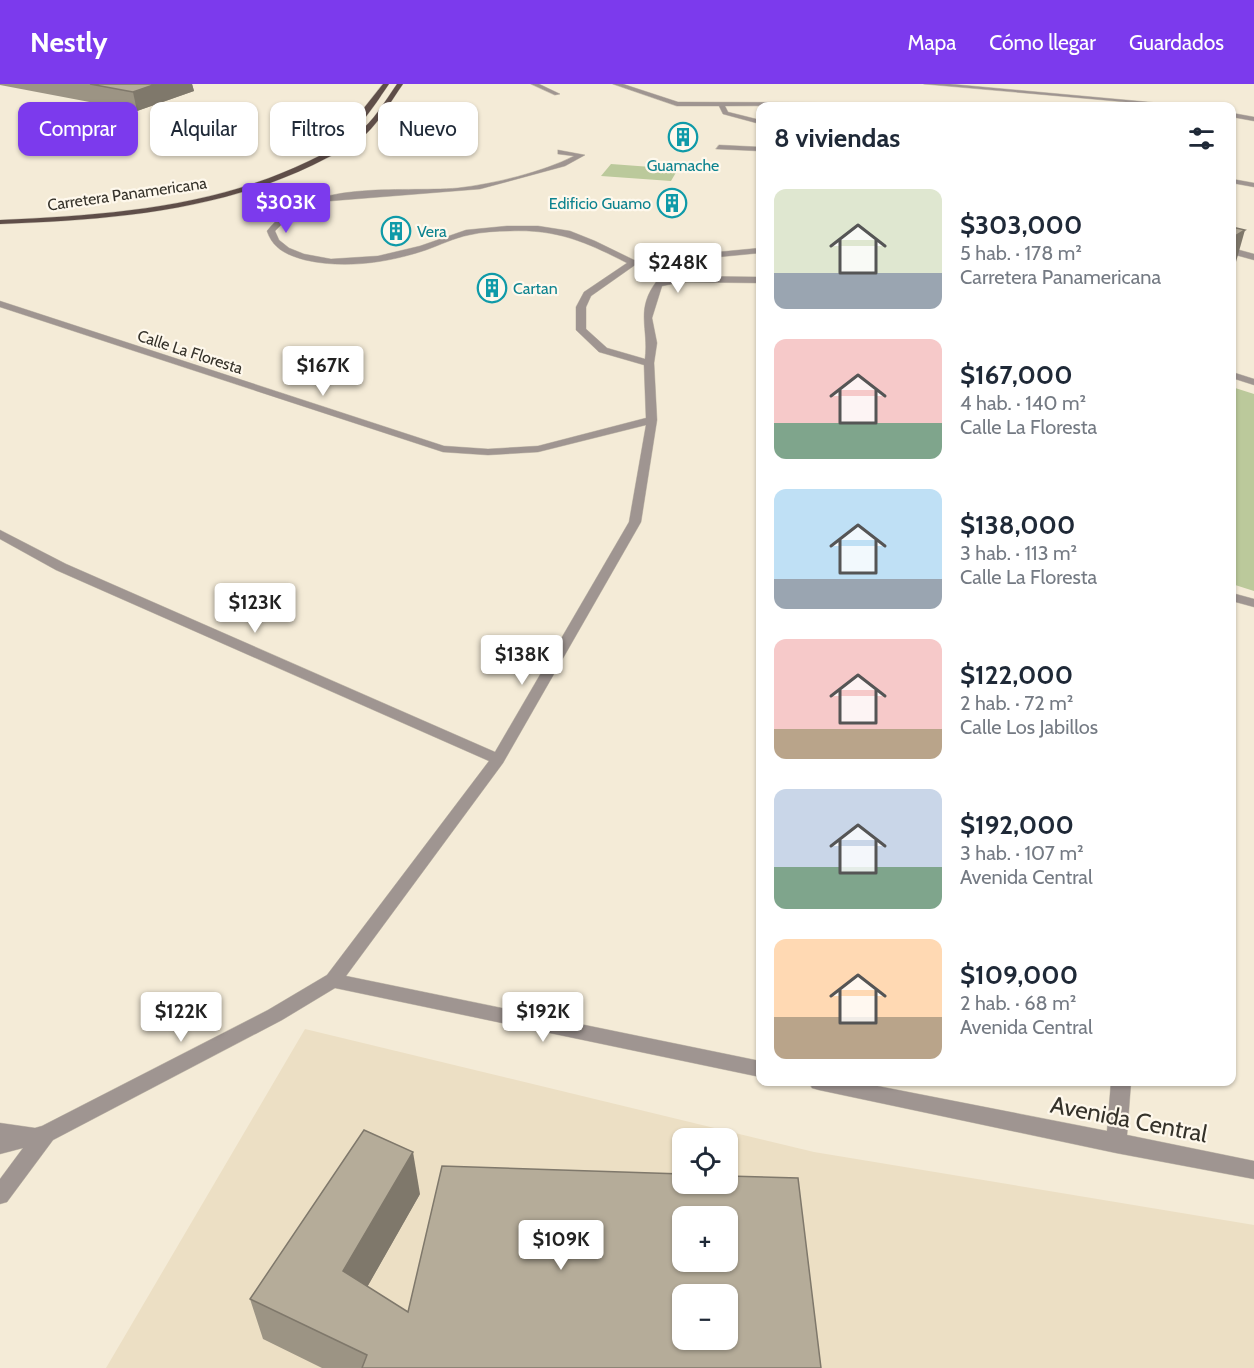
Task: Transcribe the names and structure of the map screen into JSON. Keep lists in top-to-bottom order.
{
  "streets": {
    "main road": ["Carretera Panamericana"],
    "street": ["Calle La Floresta", "Avenida Central"]
  },
  "places": {
    "building": [
      "Guamache",
      "Edificio Guamo",
      "Vera",
      "Cartan"
    ]
  },
  "page": {
    "header": "Nestly",
    "nav": ["Mapa", "Cómo llegar", "Guardados"],
    "chip": [
      "Comprar",
      "Alquilar",
      "Filtros",
      "Nuevo"
    ],
    "heading": "8 viviendas",
    "list": [
      {
        "name": "$303,000",
        "note": "5 hab. · 178 m² · Carretera Panamericana"
      },
      {
        "name": "$167,000",
        "note": "4 hab. · 140 m² · Calle La Floresta"
      },
      {
        "name": "$138,000",
        "note": "3 hab. · 113 m² · Calle La Floresta"
      },
      {
        "name": "$122,000",
        "note": "2 hab. · 72 m² · Calle Los Jabillos"
      },
      {
        "name": "$192,000",
        "note": "3 hab. · 107 m² · Avenida Central"
      },
      {
        "name": "$109,000",
        "note": "2 hab. · 68 m² · Avenida Central"
      }
    ],
    "price": [
      "$303K",
      "$248K",
      "$167K",
      "$123K",
      "$138K",
      "$122K",
      "$192K",
      "$109K"
    ],
    "map_buttons": ["+", "−"]
  }
}
